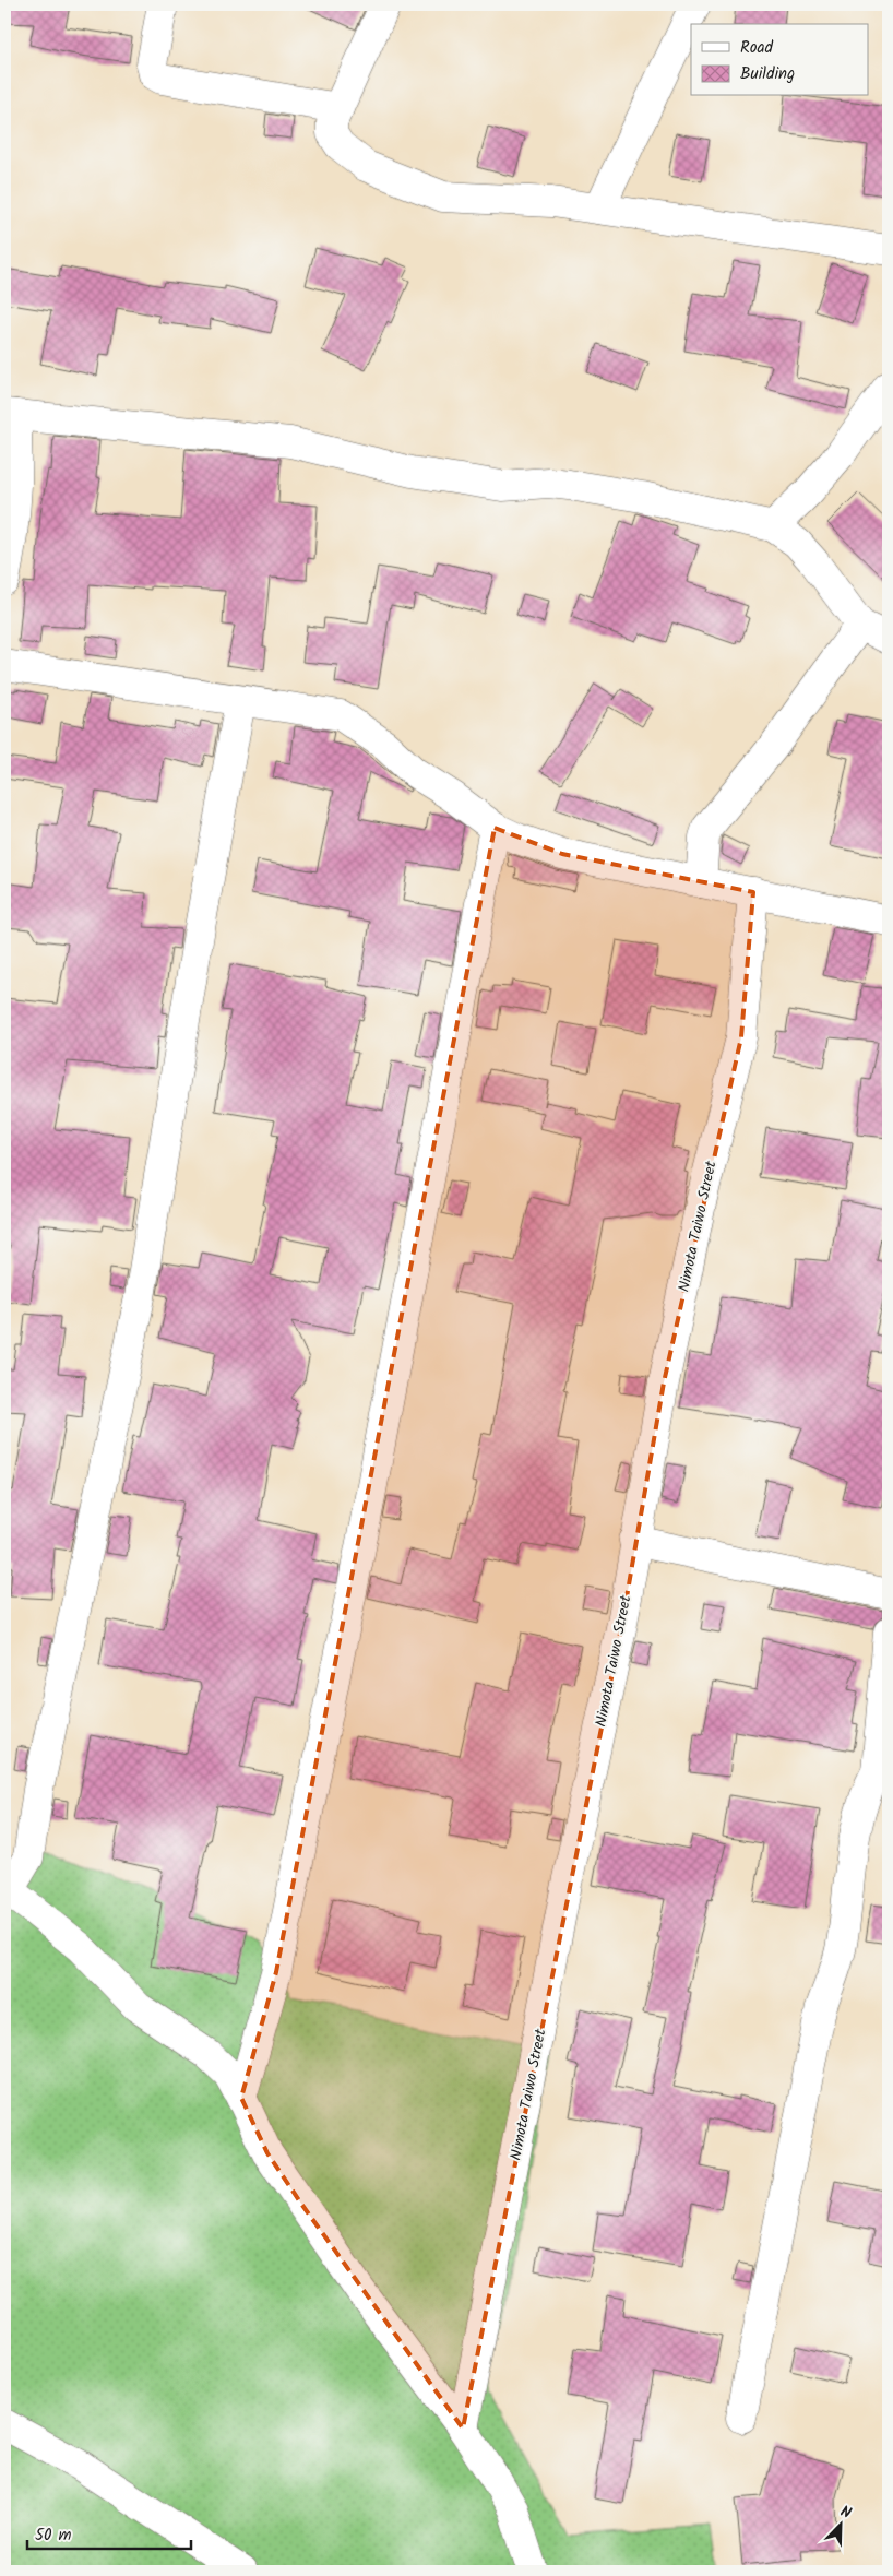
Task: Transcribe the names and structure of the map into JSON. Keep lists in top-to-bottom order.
{
  "streets": {
    "street": ["Nimota Taiwo Street"]
  },
  "legend": ["Road", "Building"],
  "scale_bar": "50 m",
  "north": "top right"
}
